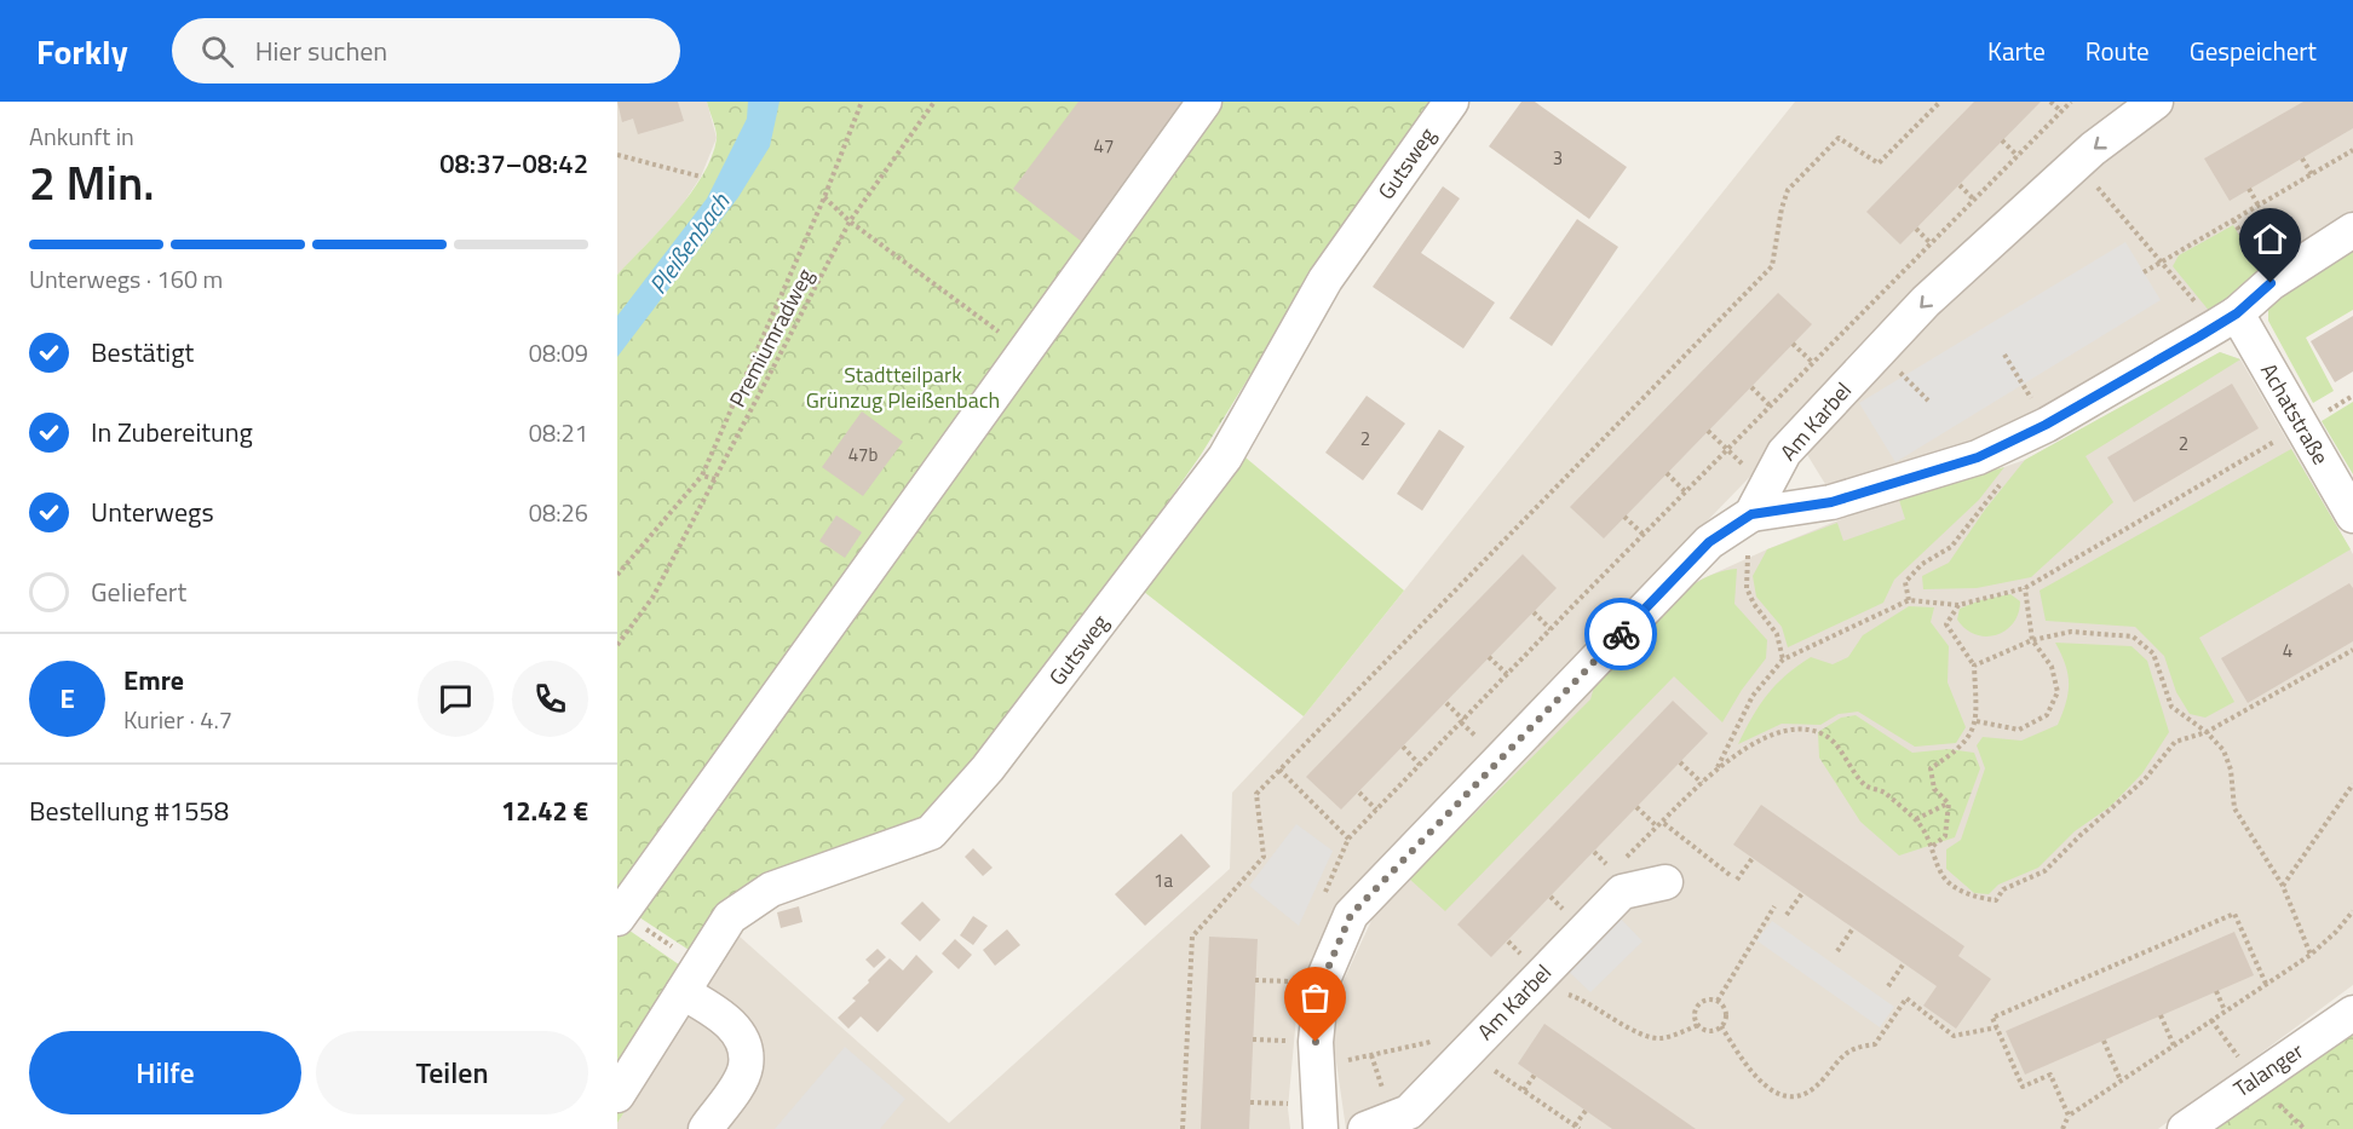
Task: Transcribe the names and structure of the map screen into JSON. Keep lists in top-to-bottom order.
{
  "streets": {
    "street": [
      "Gutsweg",
      "Achatstraße",
      "Am Karbel",
      "Talanger"
    ],
    "path": ["Premiumradweg"]
  },
  "water": ["Pleißenbach"],
  "parks": ["Stadtteilpark Grünzug Pleißenbach"],
  "house_numbers": [
    "47",
    "3",
    "2",
    "2",
    "47b",
    "4",
    "1a"
  ],
  "page": {
    "header": "Forkly",
    "search": "Hier suchen",
    "nav": ["Karte", "Route", "Gespeichert"],
    "heading": ["2 Min.", "Ankunft in", "08:37–08:42"],
    "panel": [
      "Emre",
      "Kurier · 4.7",
      "Bestellung #1558",
      "12.42 €"
    ],
    "bar": "Unterwegs · 160 m",
    "list": [
      ["Bestätigt", "08:09"],
      ["In Zubereitung", "08:21"],
      ["Unterwegs", "08:26"],
      "Geliefert"
    ],
    "round": "E",
    "buttons": ["Hilfe", "Teilen"]
  }
}
